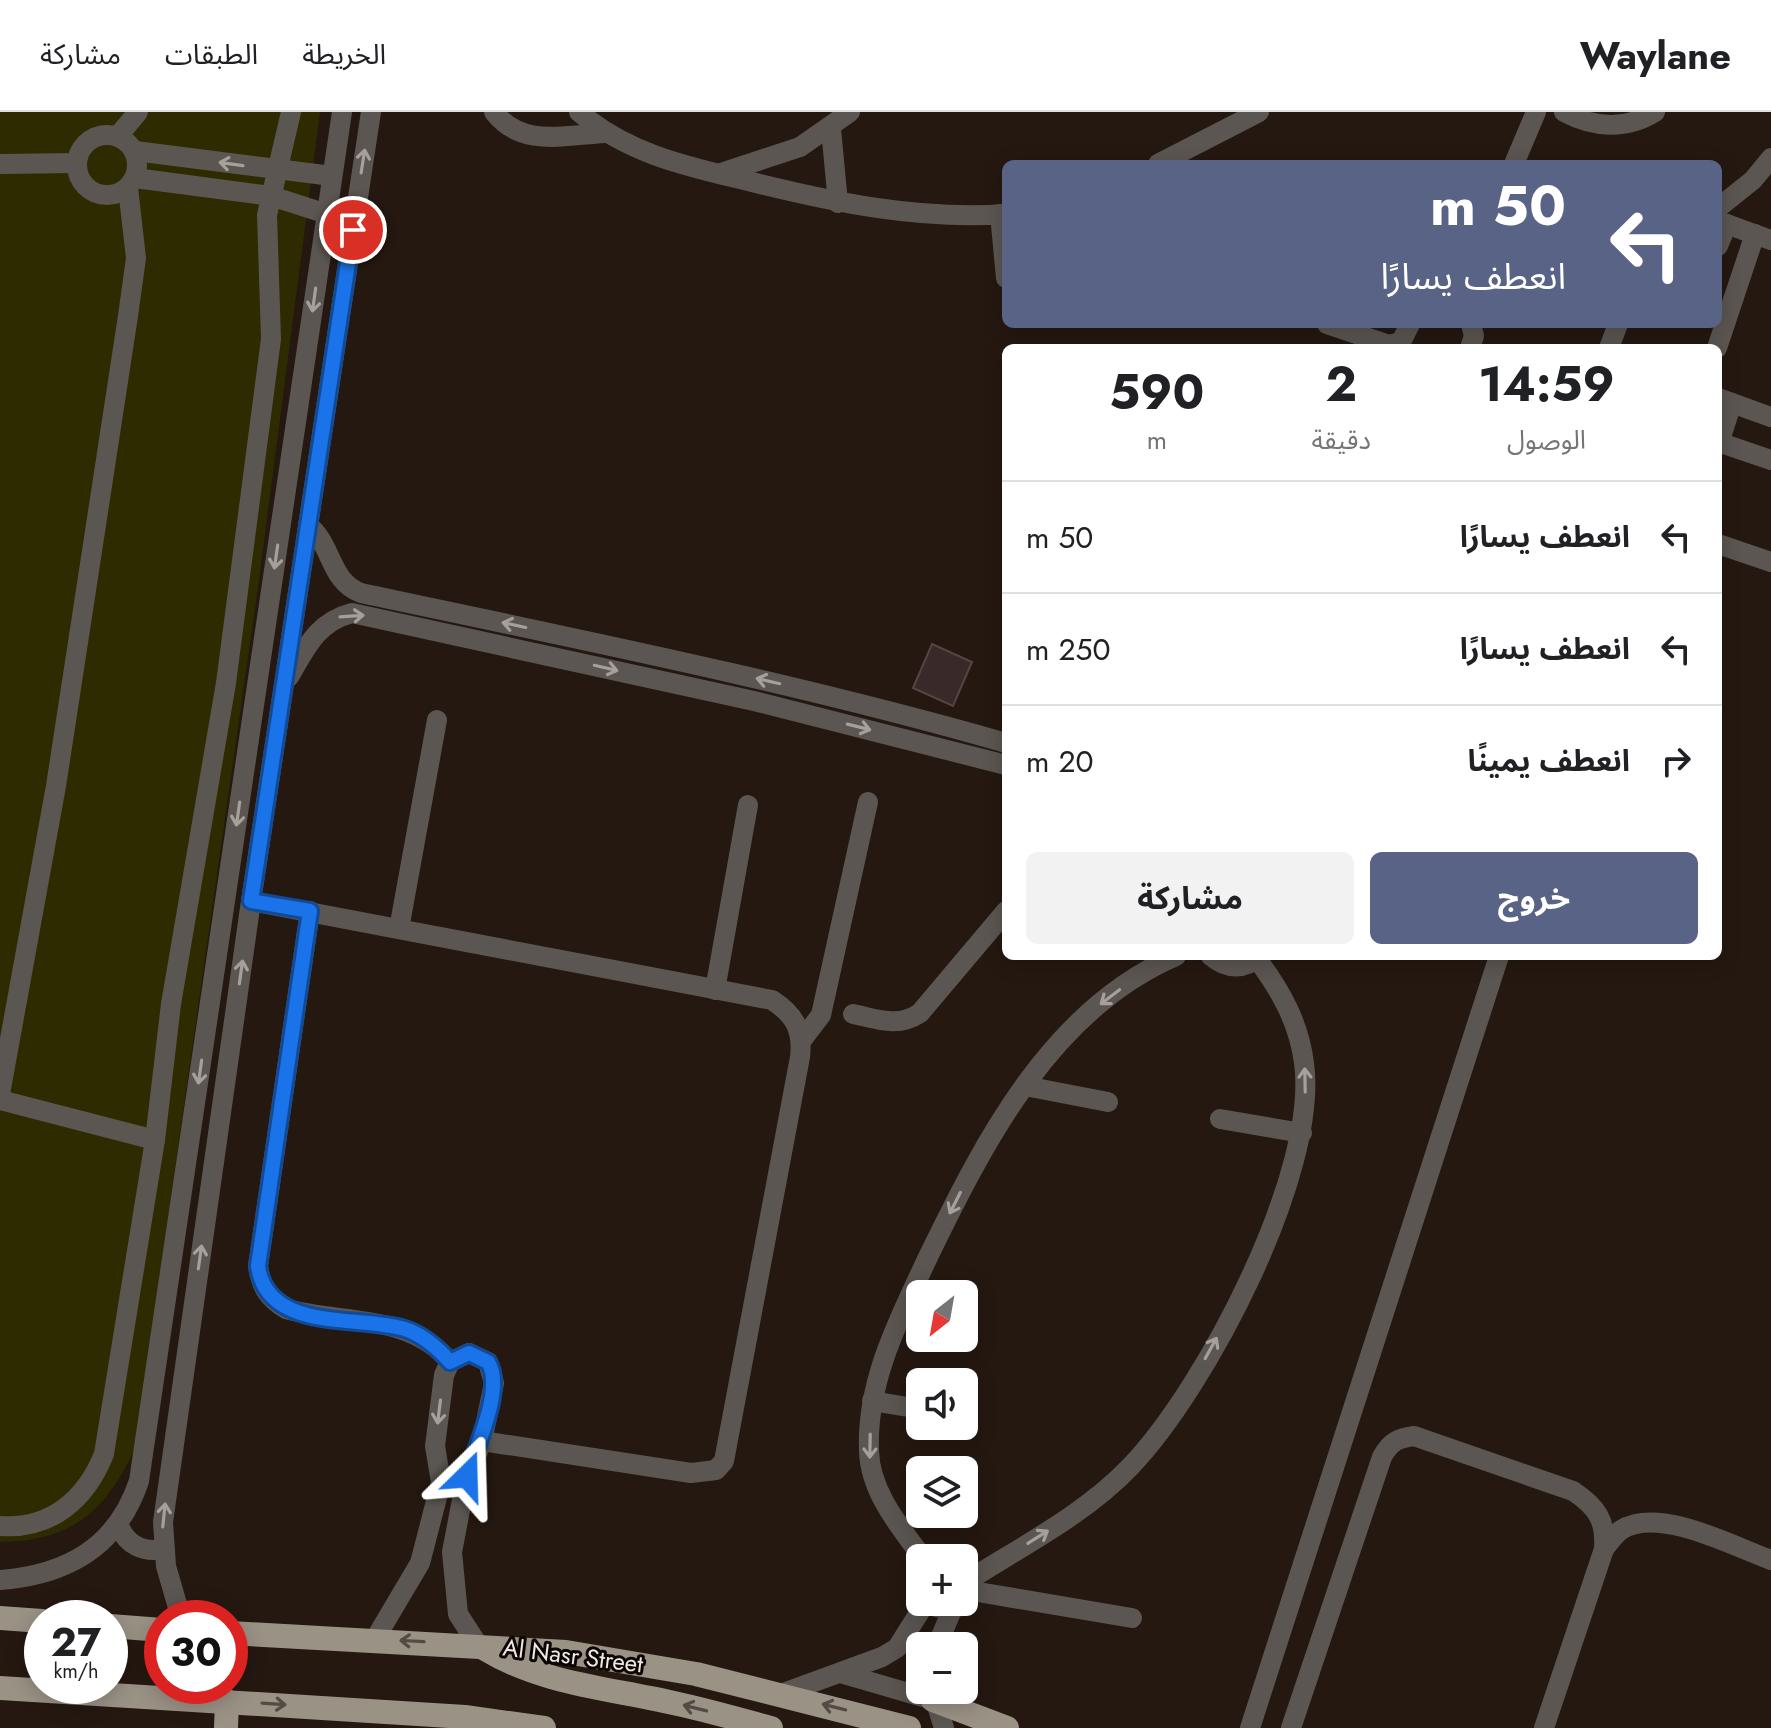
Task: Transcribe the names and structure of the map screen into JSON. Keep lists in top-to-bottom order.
{
  "streets": {
    "main road": ["Al Nasr Street"]
  },
  "north": "bottom left",
  "page": {
    "header": "Waylane",
    "nav": ["الخريطة", "الطبقات", "مشاركة"],
    "turn": ["50 m", "انعطف يسارًا"],
    "eta": [
      "14:59",
      "الوصول",
      "2",
      "دقيقة",
      "590",
      "m"
    ],
    "list": [
      {
        "name": "انعطف يسارًا",
        "value": "50 m"
      },
      {
        "name": "انعطف يسارًا",
        "value": "250 m"
      },
      {
        "name": "انعطف يمينًا",
        "value": "20 m"
      }
    ],
    "buttons": ["خروج", "مشاركة"],
    "map_buttons": ["+", "−"],
    "speed": "27 km/h",
    "limit": "30"
  }
}
